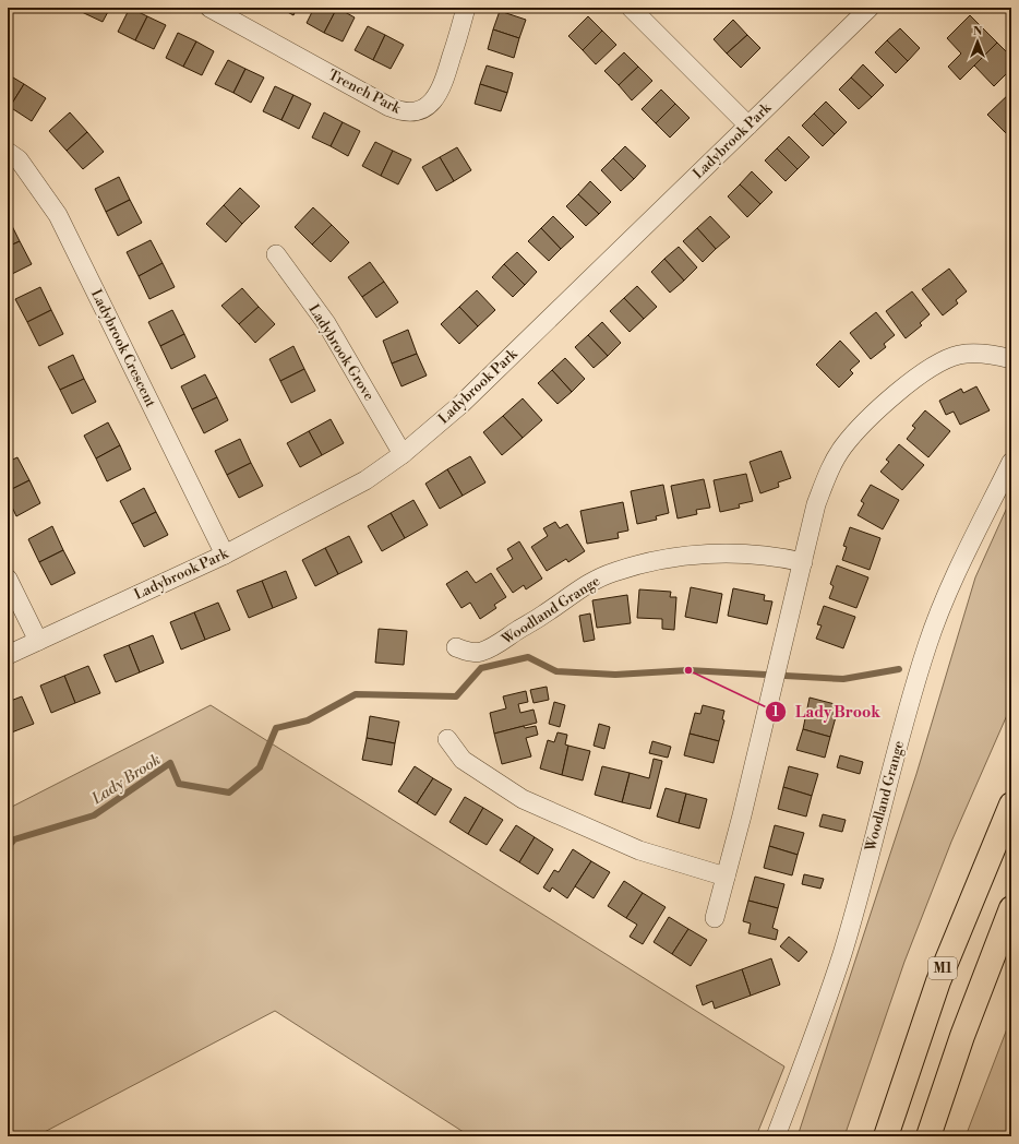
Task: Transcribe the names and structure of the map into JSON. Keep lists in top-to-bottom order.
{
  "streets": {
    "highway": ["M1"],
    "street": [
      "Trench Park",
      "Ladybrook Park",
      "Ladybrook Crescent",
      "Ladybrook Grove",
      "Woodland Grange"
    ]
  },
  "crossings": [
    ["Ladybrook Park", "Ladybrook Crescent"],
    ["Ladybrook Park", "Ladybrook Grove"]
  ],
  "water": ["Lady Brook"],
  "places": ["Lady Brook"],
  "north": "top"
}
